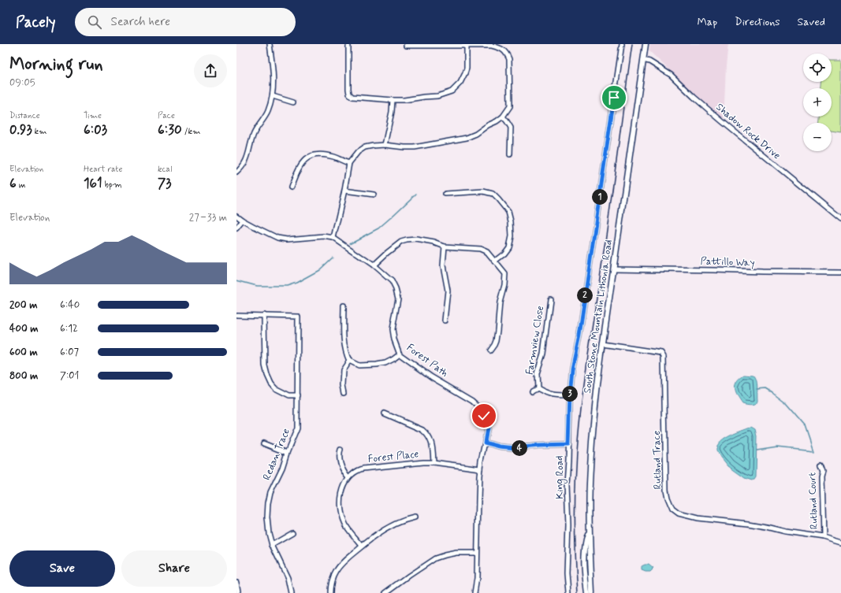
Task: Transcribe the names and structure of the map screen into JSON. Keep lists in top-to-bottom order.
{
  "streets": {
    "main road": ["South Stone Mountain Lithonia Road"],
    "street": [
      "Shadow Rock Drive",
      "Pattillo Way",
      "Farmview Close",
      "Forest Path",
      "Redan Trace",
      "Forest Place",
      "Rutland Trace",
      "King Road",
      "Rutland Court"
    ]
  },
  "crossings": [
    ["Shadow Rock Drive", "South Stone Mountain Lithonia Road"],
    ["Pattillo Way", "South Stone Mountain Lithonia Road"],
    ["South Stone Mountain Lithonia Road", "Rutland Trace"],
    ["Farmview Close", "King Road"],
    ["Forest Path", "Forest Place"],
    ["Rutland Trace", "Rutland Court"]
  ],
  "page": {
    "header": "Pacely",
    "search": "Search here",
    "nav": ["Map", "Directions", "Saved"],
    "heading": ["Morning run", "09:05"],
    "map_buttons": ["+", "−"],
    "stats": [
      ["Distance", "0.93 km"],
      ["Time", "6:03"],
      ["Pace", "6:30 /km"],
      ["Elevation", "6 m"],
      ["Heart rate", "161 bpm"],
      ["kcal", "73"]
    ],
    "pins": [
      "1",
      "2",
      "3",
      "4"
    ],
    "chart": ["Elevation", "27–33 m"],
    "list": [
      {
        "name": "200 m",
        "note": "6:40"
      },
      {
        "name": "400 m",
        "note": "6:12"
      },
      {
        "name": "600 m",
        "note": "6:07"
      },
      {
        "name": "800 m",
        "note": "7:01"
      }
    ],
    "buttons": ["Save", "Share"]
  }
}
